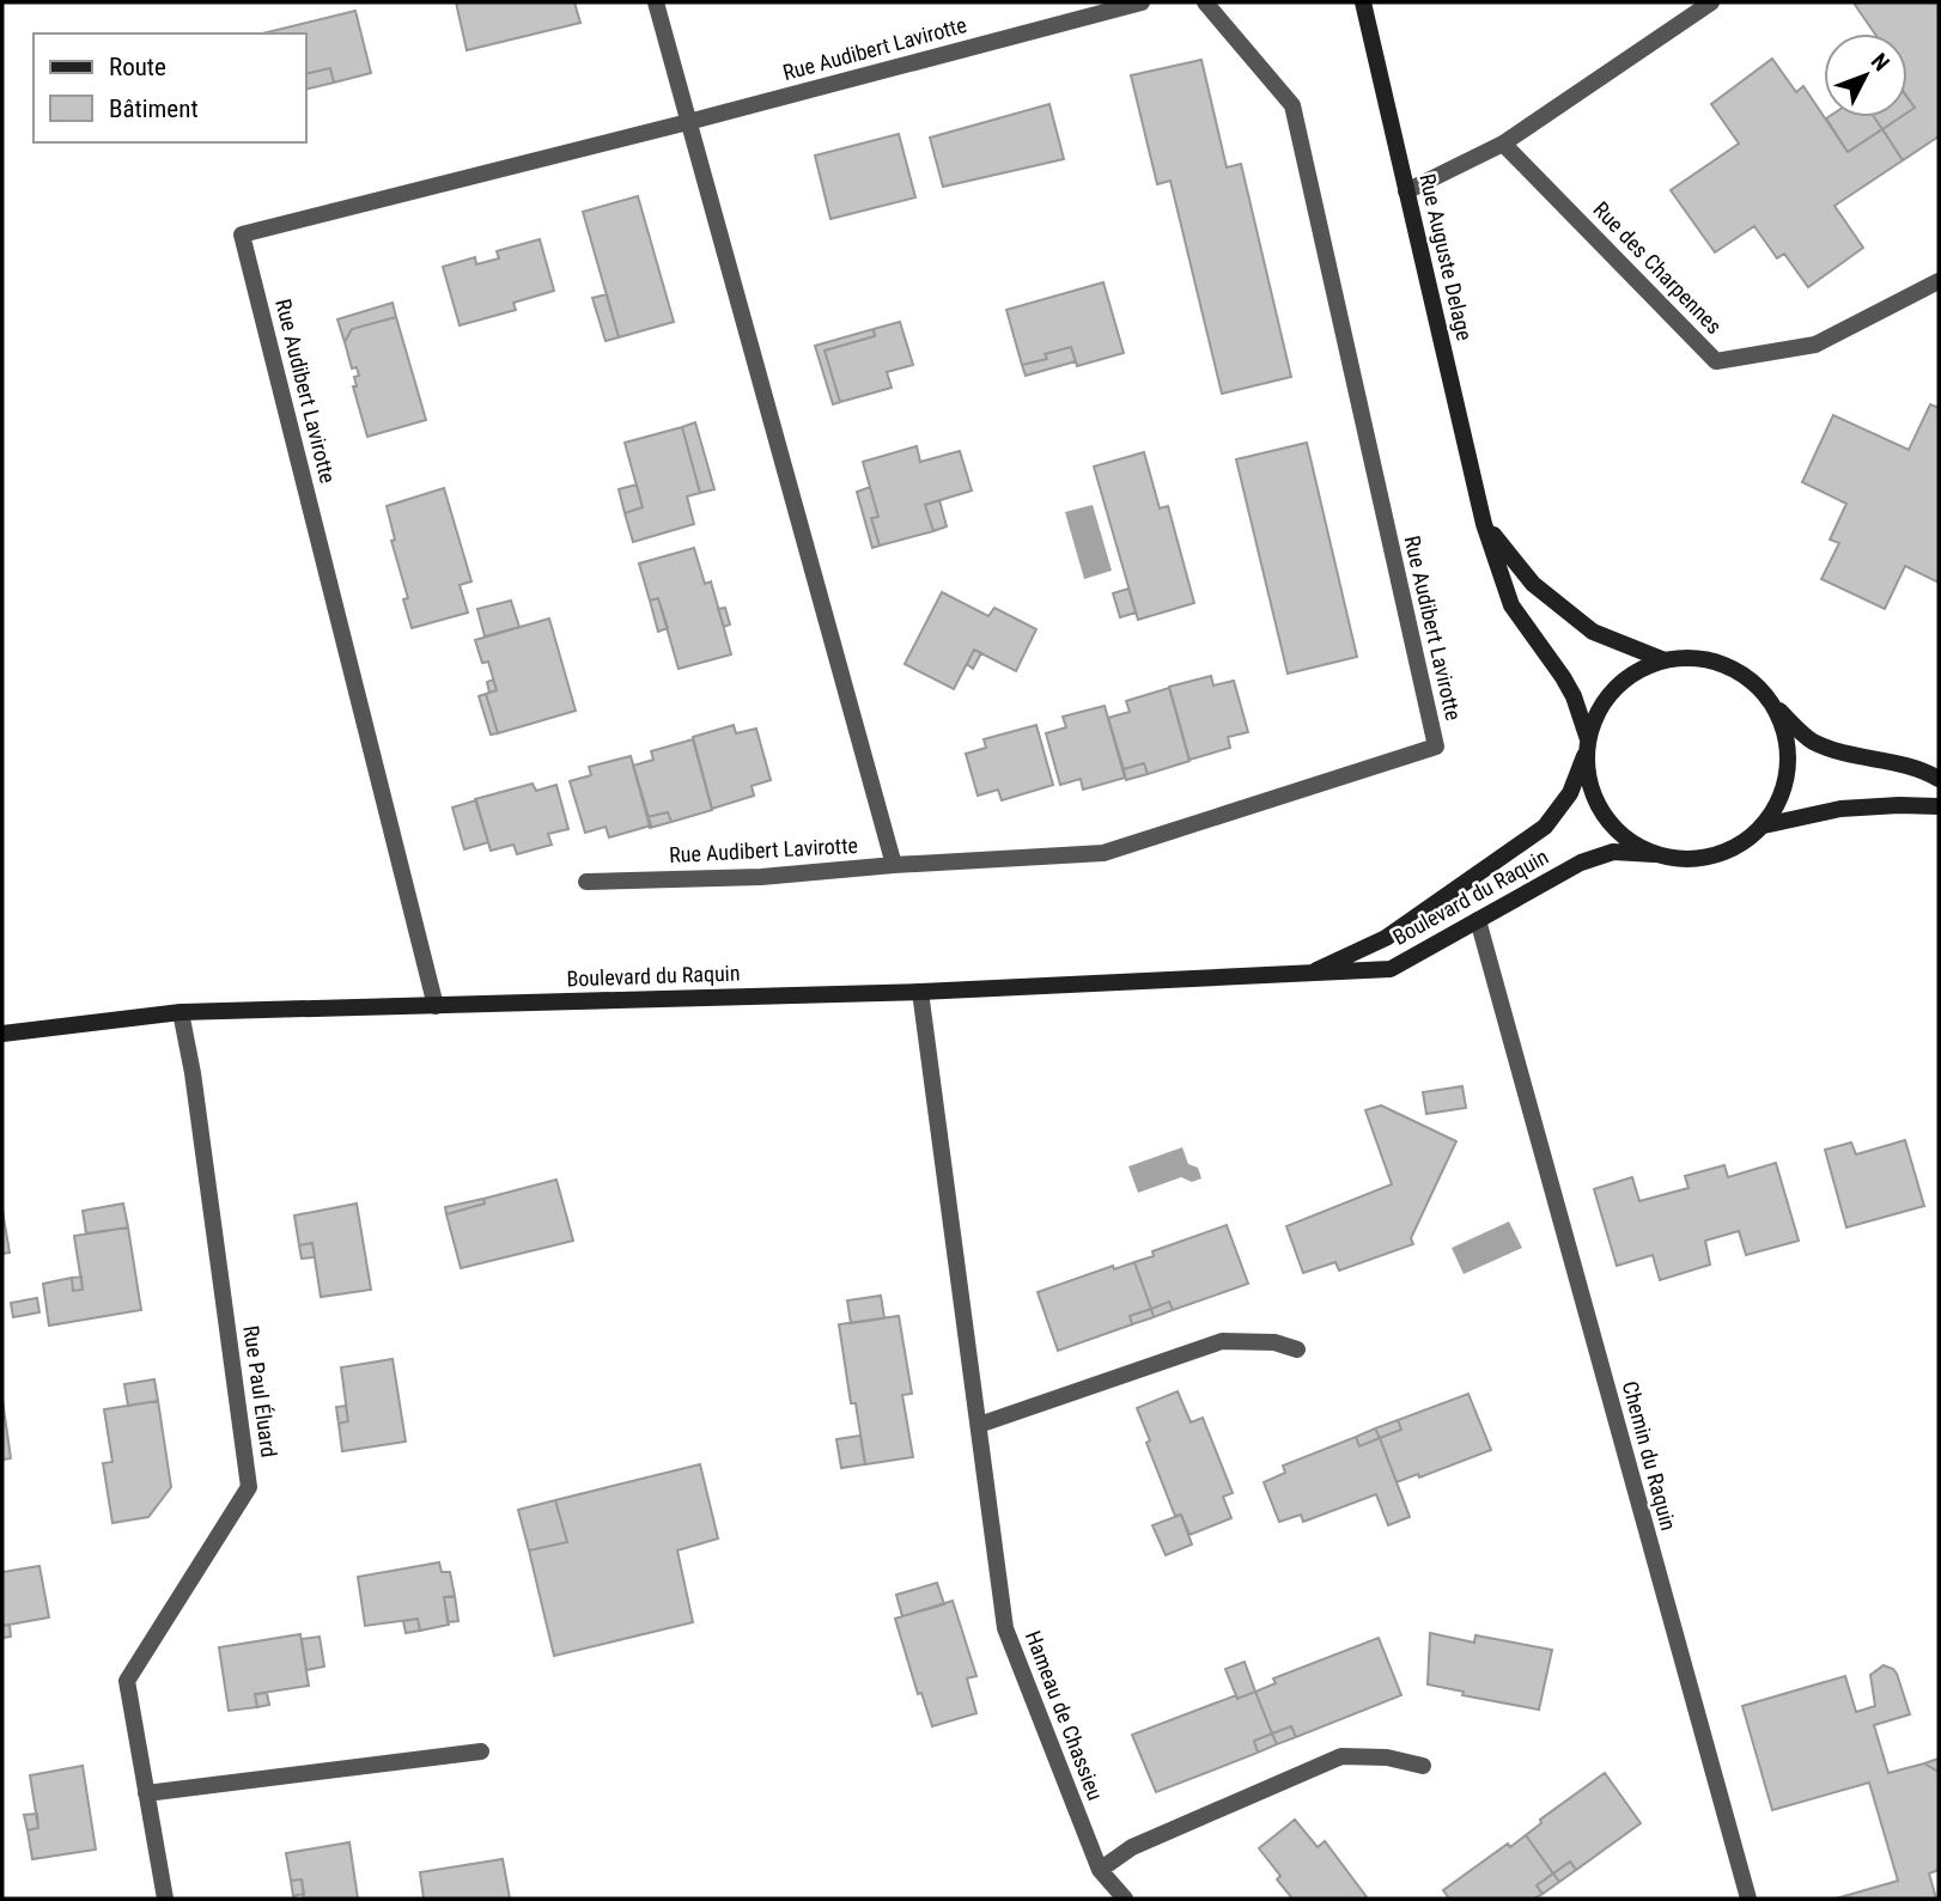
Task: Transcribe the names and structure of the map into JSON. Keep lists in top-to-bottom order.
{
  "streets": {
    "street": [
      "Rue Audibert Lavirotte",
      "Rue Auguste Delage",
      "Rue des Charpennes",
      "Boulevard du Raquin",
      "Rue Paul Éluard",
      "Chemin du Raquin",
      "Hameau de Chassieu"
    ]
  },
  "crossings": [
    ["Rue Audibert Lavirotte", "Boulevard du Raquin"],
    ["Rue Auguste Delage", "Boulevard du Raquin"],
    ["Boulevard du Raquin", "Rue Paul Éluard"],
    ["Boulevard du Raquin", "Chemin du Raquin"],
    ["Boulevard du Raquin", "Hameau de Chassieu"]
  ],
  "legend": ["Route", "Bâtiment"],
  "north": "top right"
}
